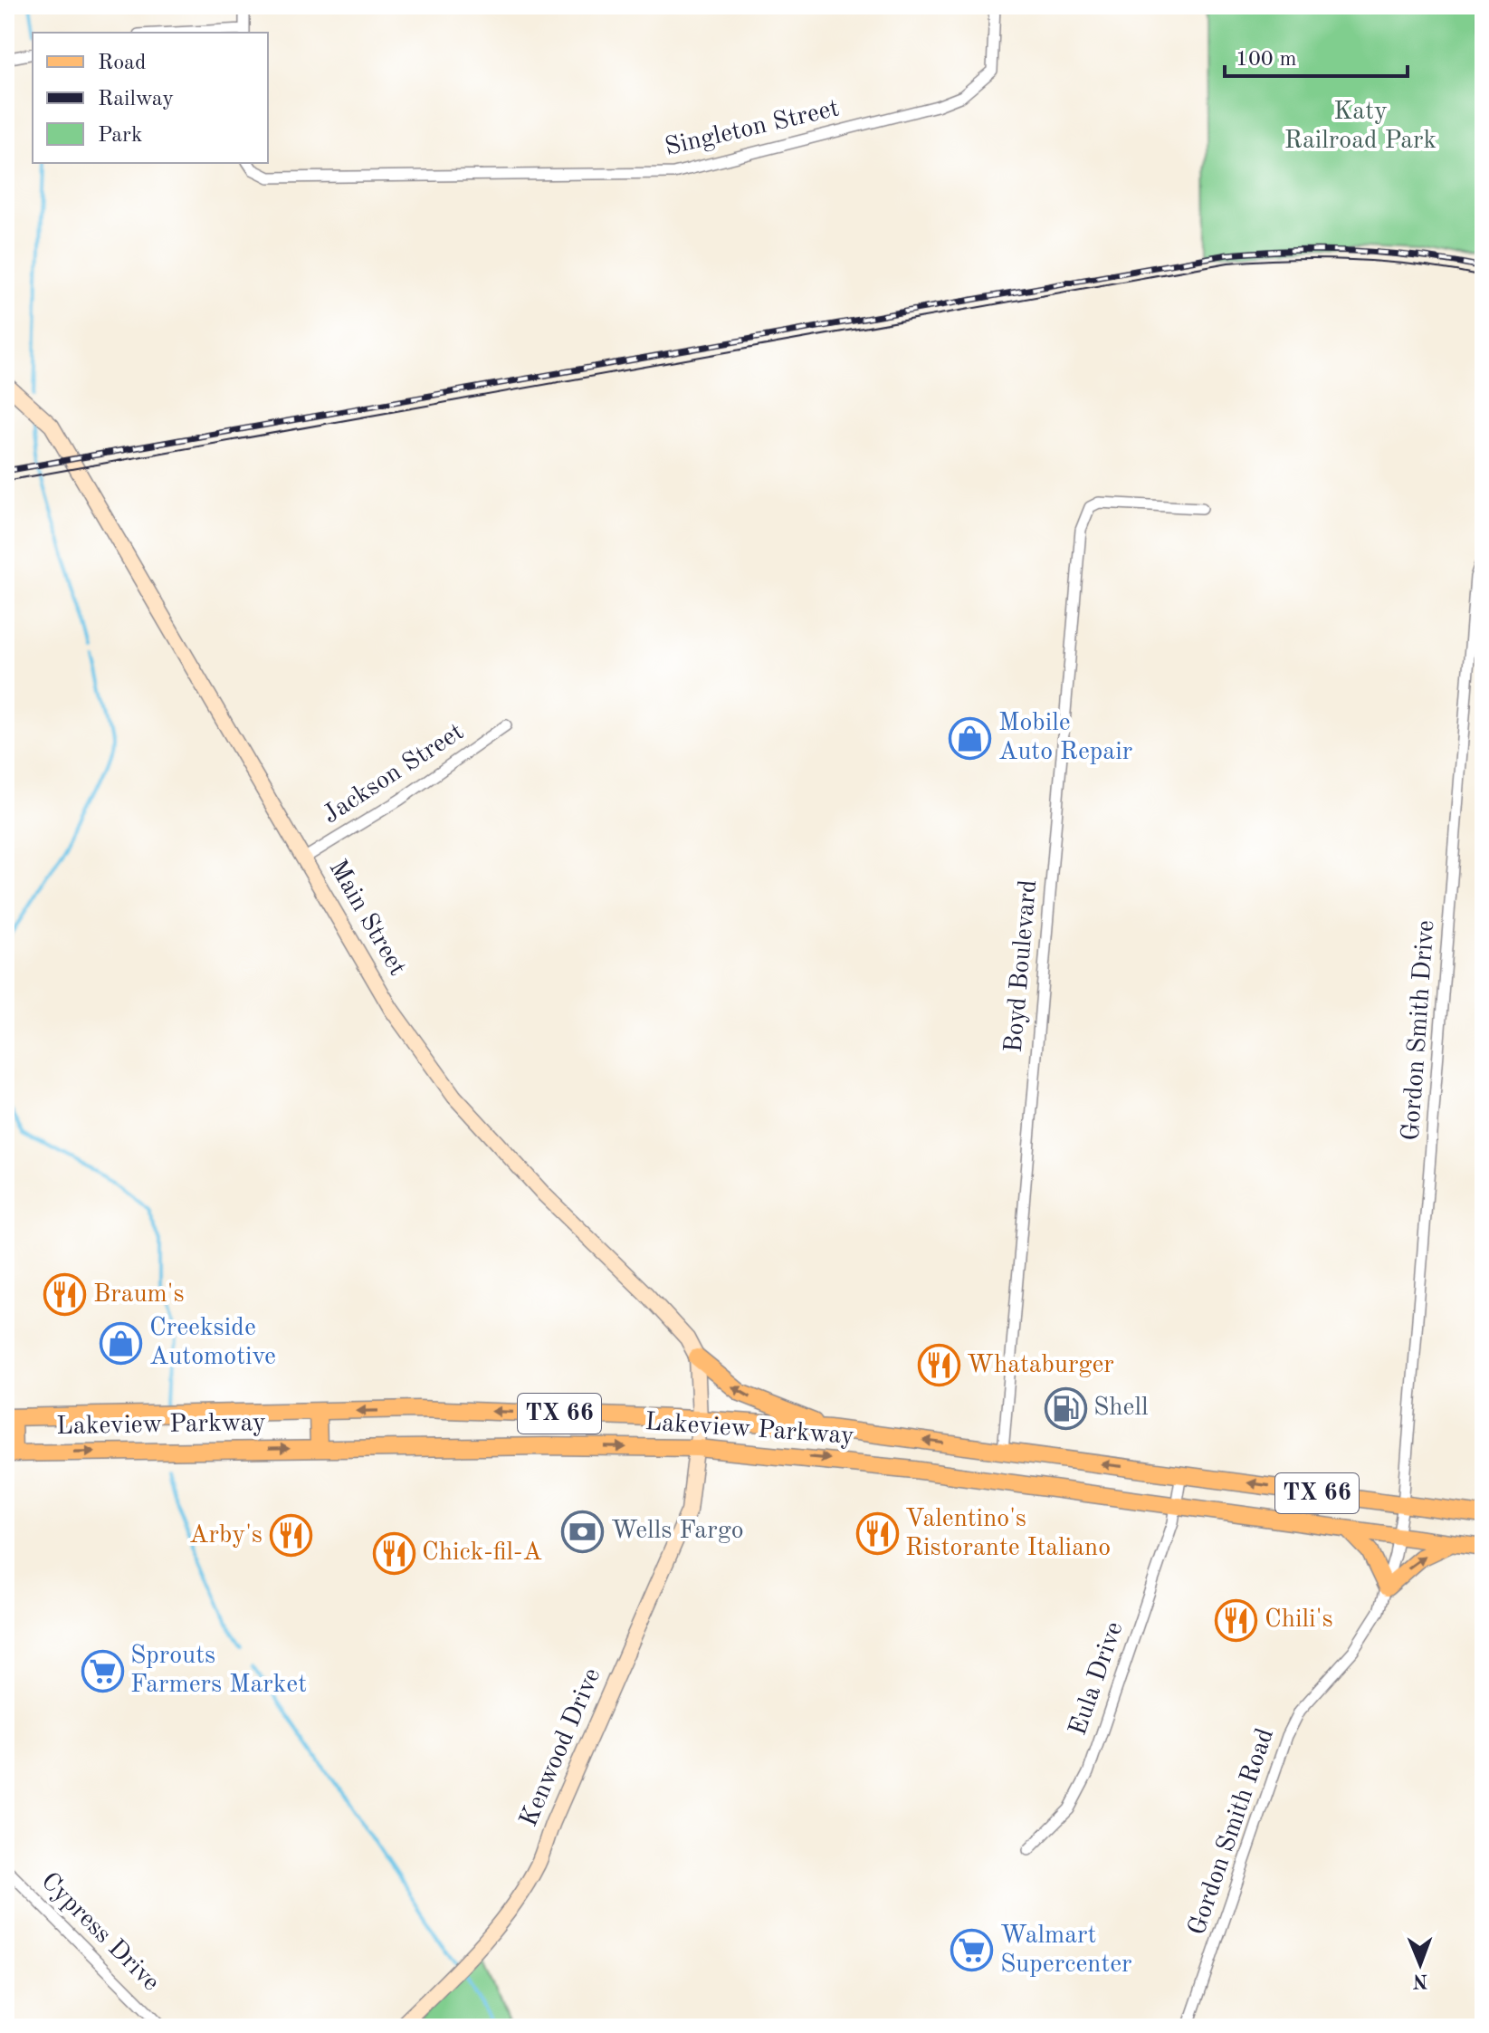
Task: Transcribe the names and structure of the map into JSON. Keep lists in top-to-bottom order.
{
  "streets": {
    "main road": ["TX 66", "Lakeview Parkway"],
    "street": [
      "Singleton Street",
      "Jackson Street",
      "Main Street",
      "Boyd Boulevard",
      "Gordon Smith Drive",
      "Eula Drive",
      "Kenwood Drive",
      "Gordon Smith Road",
      "Cypress Drive"
    ]
  },
  "crossings": [
    ["Jackson Street", "Main Street"],
    ["Boyd Boulevard", "Lakeview Parkway"],
    ["Gordon Smith Drive", "Lakeview Parkway"],
    ["Gordon Smith Drive", "Gordon Smith Road"],
    ["Lakeview Parkway", "Eula Drive"],
    ["Lakeview Parkway", "Kenwood Drive"],
    ["Lakeview Parkway", "Gordon Smith Road"]
  ],
  "parks": ["Katy Railroad Park"],
  "places": {
    "shop": ["Mobile Auto Repair", "Creekside Automotive"],
    "restaurant": [
      "Braum's",
      "Whataburger",
      "Valentino's Ristorante Italiano",
      "Arby's",
      "Chick-fil-A",
      "Chili's"
    ],
    "fuel station": ["Shell"],
    "bank": ["Wells Fargo"],
    "supermarket": ["Sprouts Farmers Market", "Walmart Supercenter"]
  },
  "legend": ["Road", "Railway", "Park"],
  "scale_bar": "100 m",
  "north": "bottom"
}
